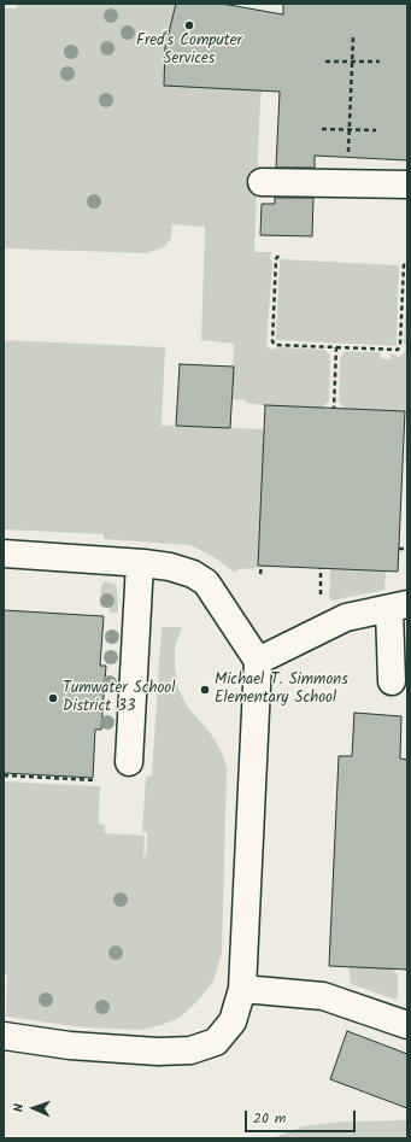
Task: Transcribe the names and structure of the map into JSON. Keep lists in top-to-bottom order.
{
  "places": ["Fred's Computer Services", "Michael T. Simmons Elementary School", "Tumwater School District 33"],
  "scale_bar": "20 m",
  "north": "left"
}
